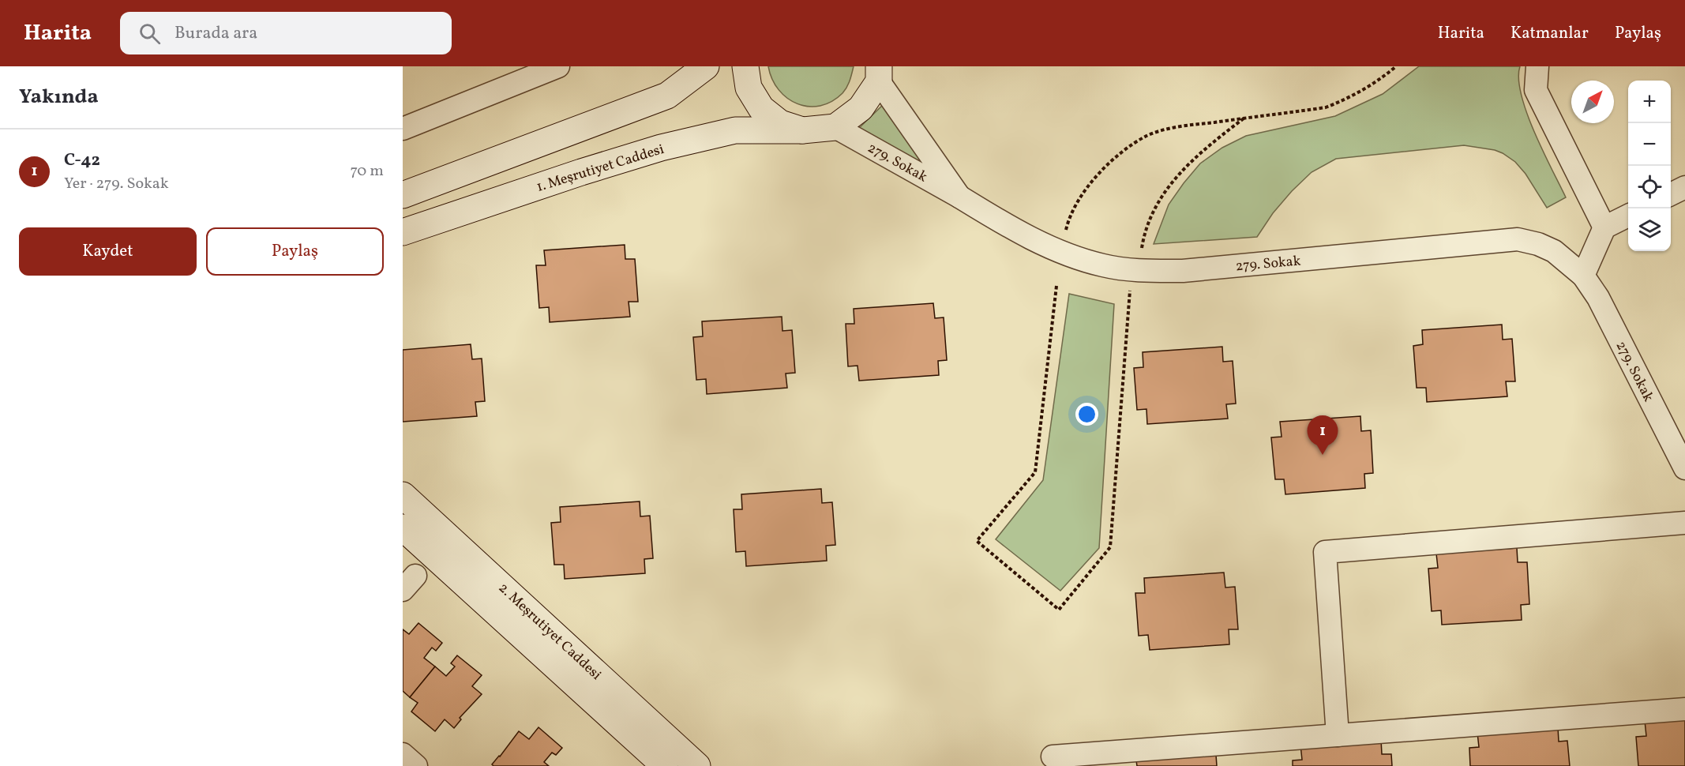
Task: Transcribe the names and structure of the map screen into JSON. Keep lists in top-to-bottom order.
{
  "streets": {
    "main road": ["1. Meşrutiyet Caddesi", "2. Meşrutiyet Caddesi"],
    "street": ["279. Sokak"]
  },
  "crossings": [
    ["279. Sokak", "1. Meşrutiyet Caddesi"]
  ],
  "north": "top right",
  "page": {
    "header": "Harita",
    "search": "Burada ara",
    "nav": ["Harita", "Katmanlar", "Paylaş"],
    "heading": "Yakında",
    "map_buttons": ["+", "−"],
    "list": [
      {
        "mark": "1",
        "name": "C-42",
        "note": "Yer · 279. Sokak",
        "value": "70 m"
      }
    ],
    "buttons": ["Kaydet", "Paylaş"],
    "pins": "1"
  }
}
